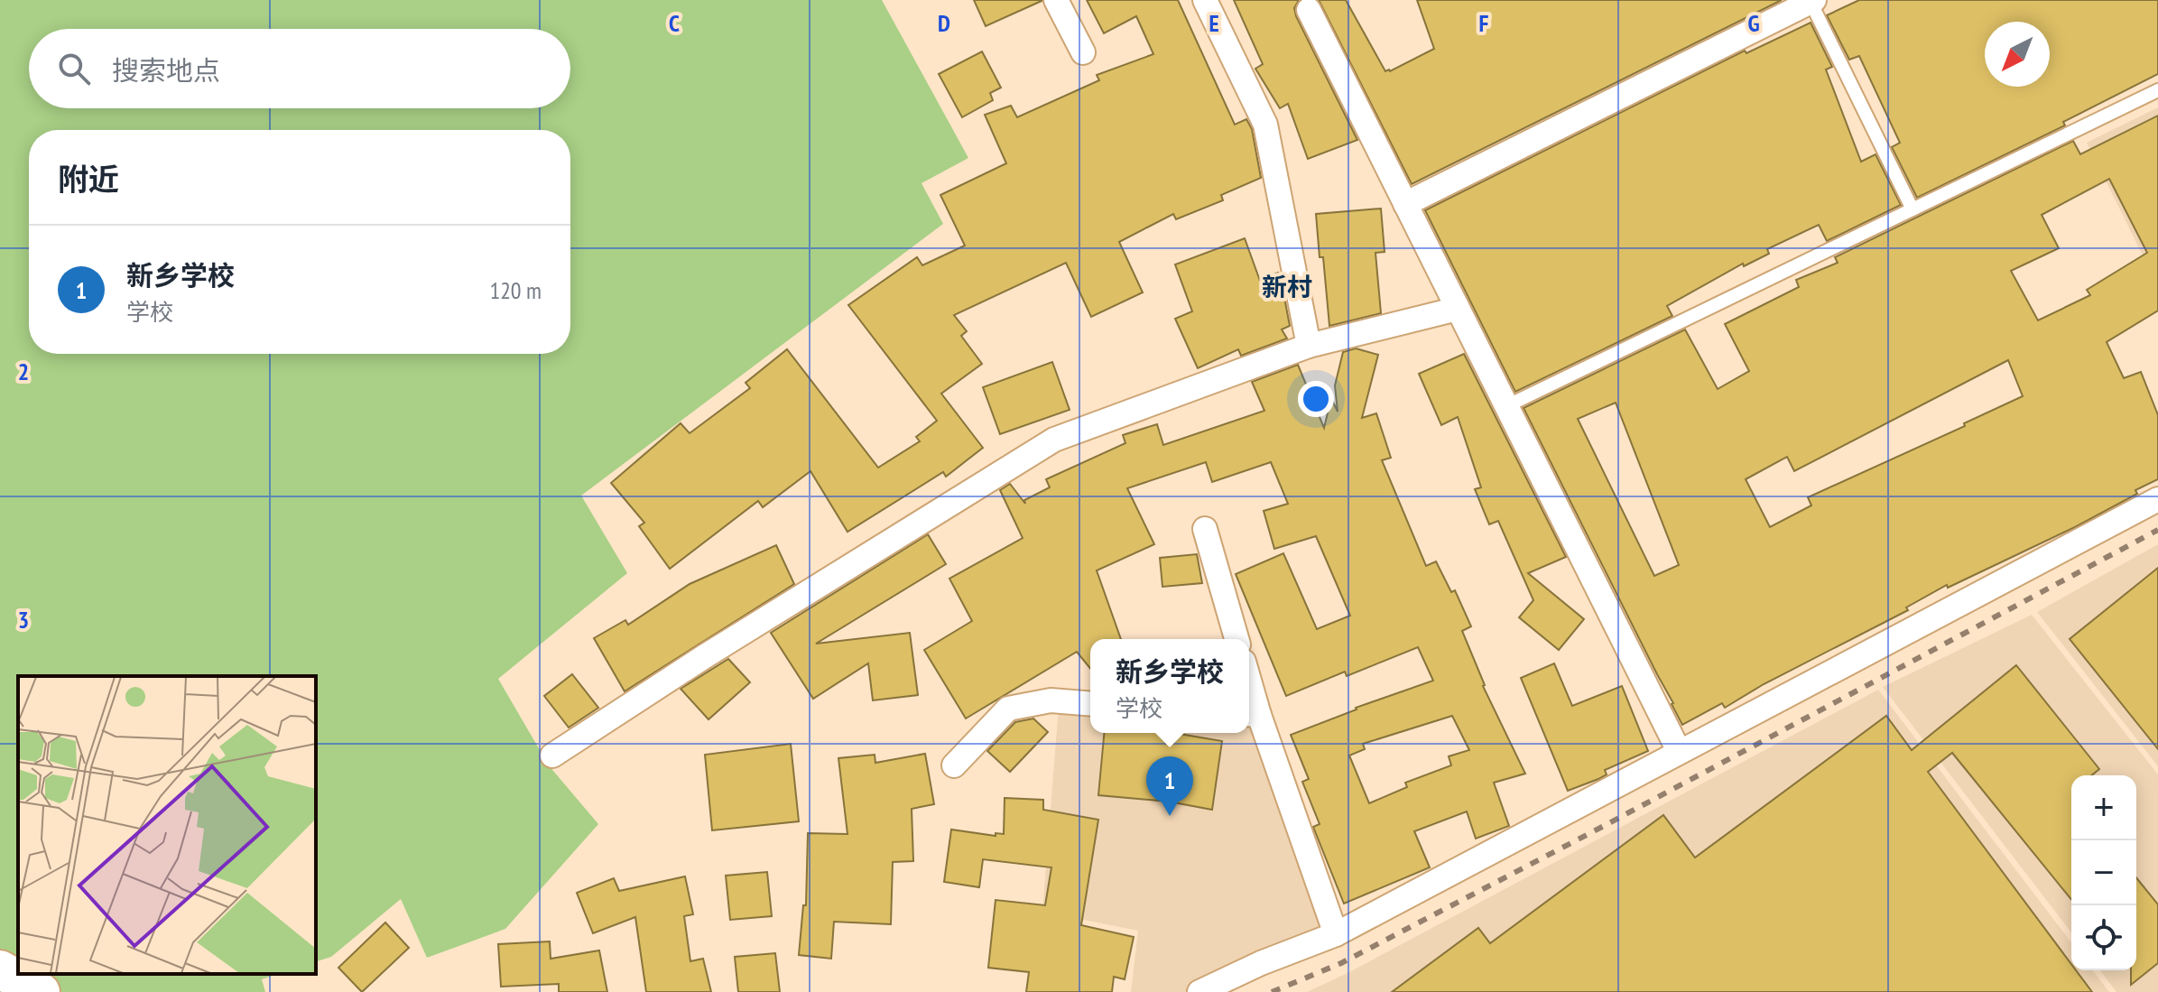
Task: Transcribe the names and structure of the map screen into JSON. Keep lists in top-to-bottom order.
{
  "districts": ["新村"],
  "north": "bottom left",
  "page": {
    "search": "搜索地点",
    "heading": "附近",
    "list": [
      {
        "mark": "1",
        "name": "新乡学校",
        "note": "学校",
        "value": "120 m"
      }
    ],
    "popup": ["新乡学校", "学校"],
    "pins": "1",
    "map_buttons": ["+", "−"]
  },
  "grid": {
    "columns": [
      "C",
      "D",
      "E",
      "F",
      "G"
    ],
    "rows": ["2", "3"]
  }
}
